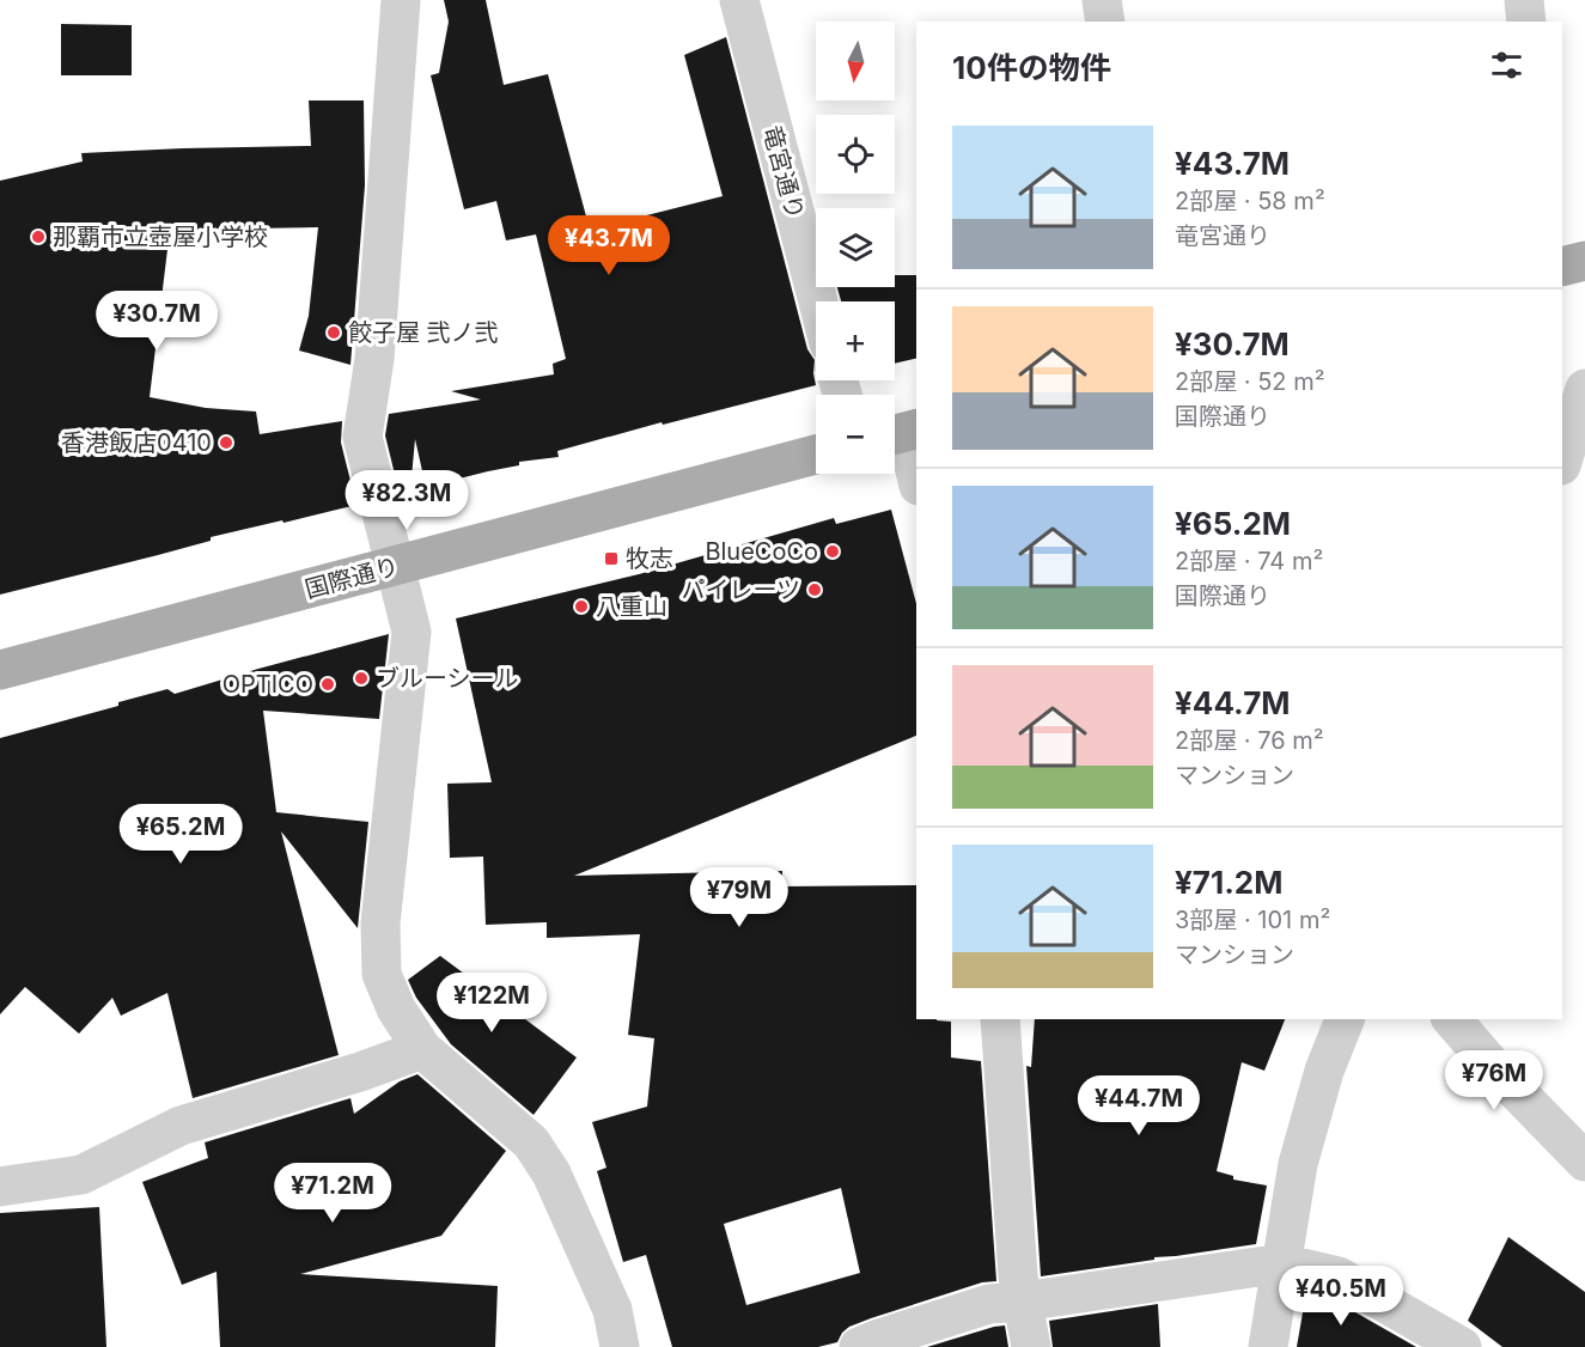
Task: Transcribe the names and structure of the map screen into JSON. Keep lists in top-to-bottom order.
{
  "streets": {
    "main road": ["国際通り"],
    "street": ["竜宮通り"]
  },
  "places": {
    "other": [
      "那覇市立壺屋小学校",
      "餃子屋 弐ノ弐",
      "香港飯店0410",
      "BlueCoCo",
      "パイレーツ",
      "八重山",
      "ブルーシール",
      "OPTICO"
    ],
    "transit": ["牧志"]
  },
  "north": "bottom",
  "page": {
    "map_buttons": ["+", "−"],
    "heading": "10件の物件",
    "list": [
      {
        "name": "¥43.7M",
        "note": "2部屋 · 58 m² · 竜宮通り"
      },
      {
        "name": "¥30.7M",
        "note": "2部屋 · 52 m² · 国際通り"
      },
      {
        "name": "¥65.2M",
        "note": "2部屋 · 74 m² · 国際通り"
      },
      {
        "name": "¥44.7M",
        "note": "2部屋 · 76 m² · マンション"
      },
      {
        "name": "¥71.2M",
        "note": "3部屋 · 101 m² · マンション"
      }
    ],
    "price": [
      "¥43.7M",
      "¥30.7M",
      "¥82.3M",
      "¥65.2M",
      "¥79M",
      "¥122M",
      "¥76M",
      "¥44.7M",
      "¥71.2M",
      "¥40.5M"
    ]
  }
}
